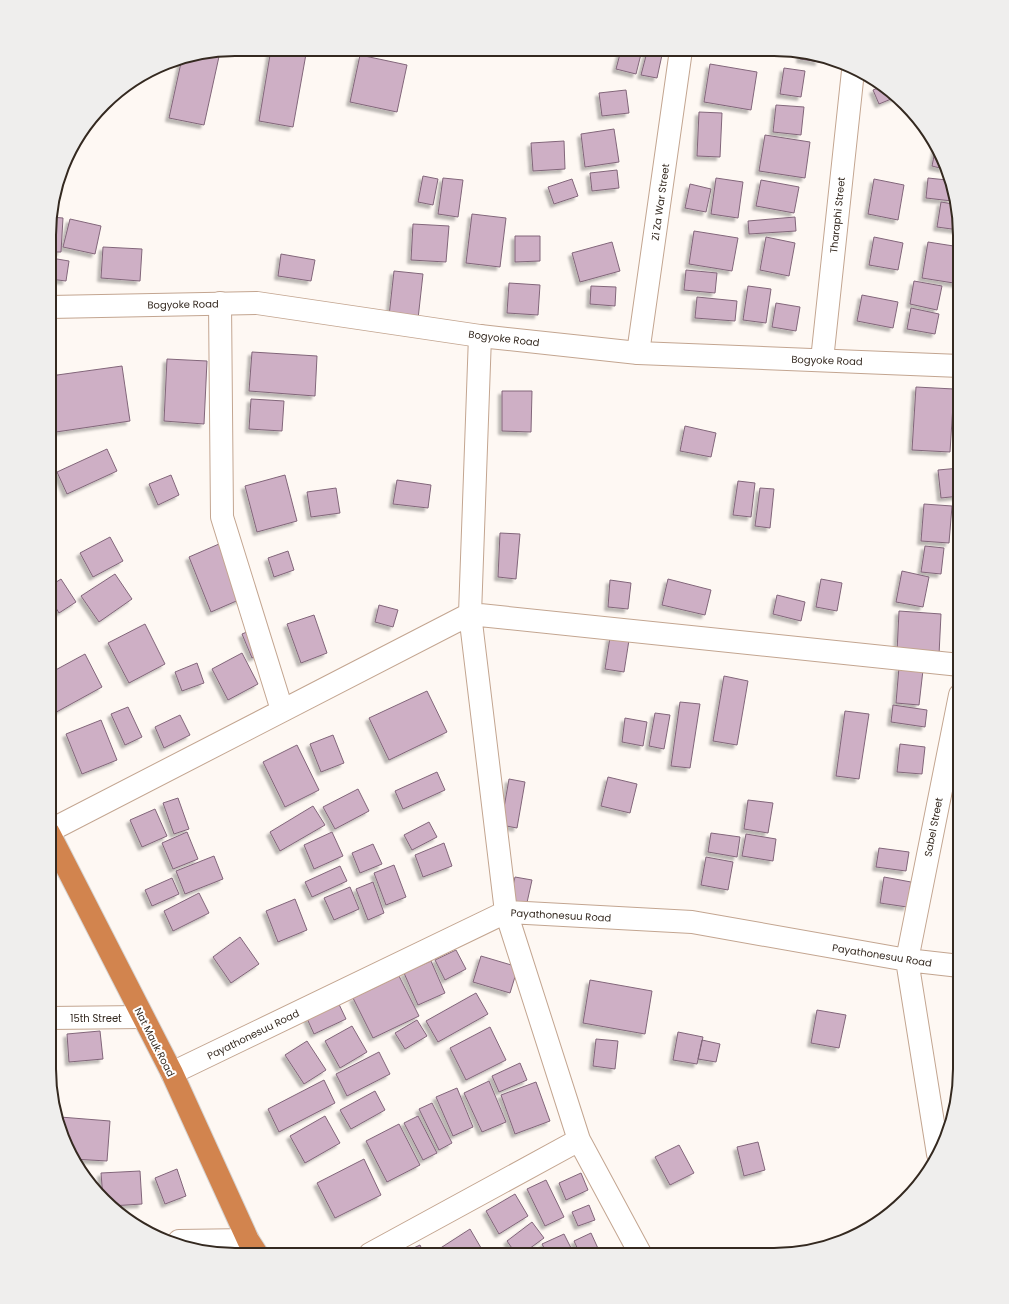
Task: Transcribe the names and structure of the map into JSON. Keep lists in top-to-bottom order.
{
  "streets": {
    "highway": ["Nat Mauk Road"],
    "street": [
      "Zi Za War Street",
      "Tharaphi Street",
      "Bogyoke Road",
      "Sabel Street",
      "Payathonesuu Road",
      "15th Street"
    ]
  },
  "crossings": [
    ["Zi Za War Street", "Bogyoke Road"],
    ["Tharaphi Street", "Bogyoke Road"],
    ["Sabel Street", "Payathonesuu Road"],
    ["Payathonesuu Road", "Nat Mauk Road"],
    ["15th Street", "Nat Mauk Road"]
  ]
}
